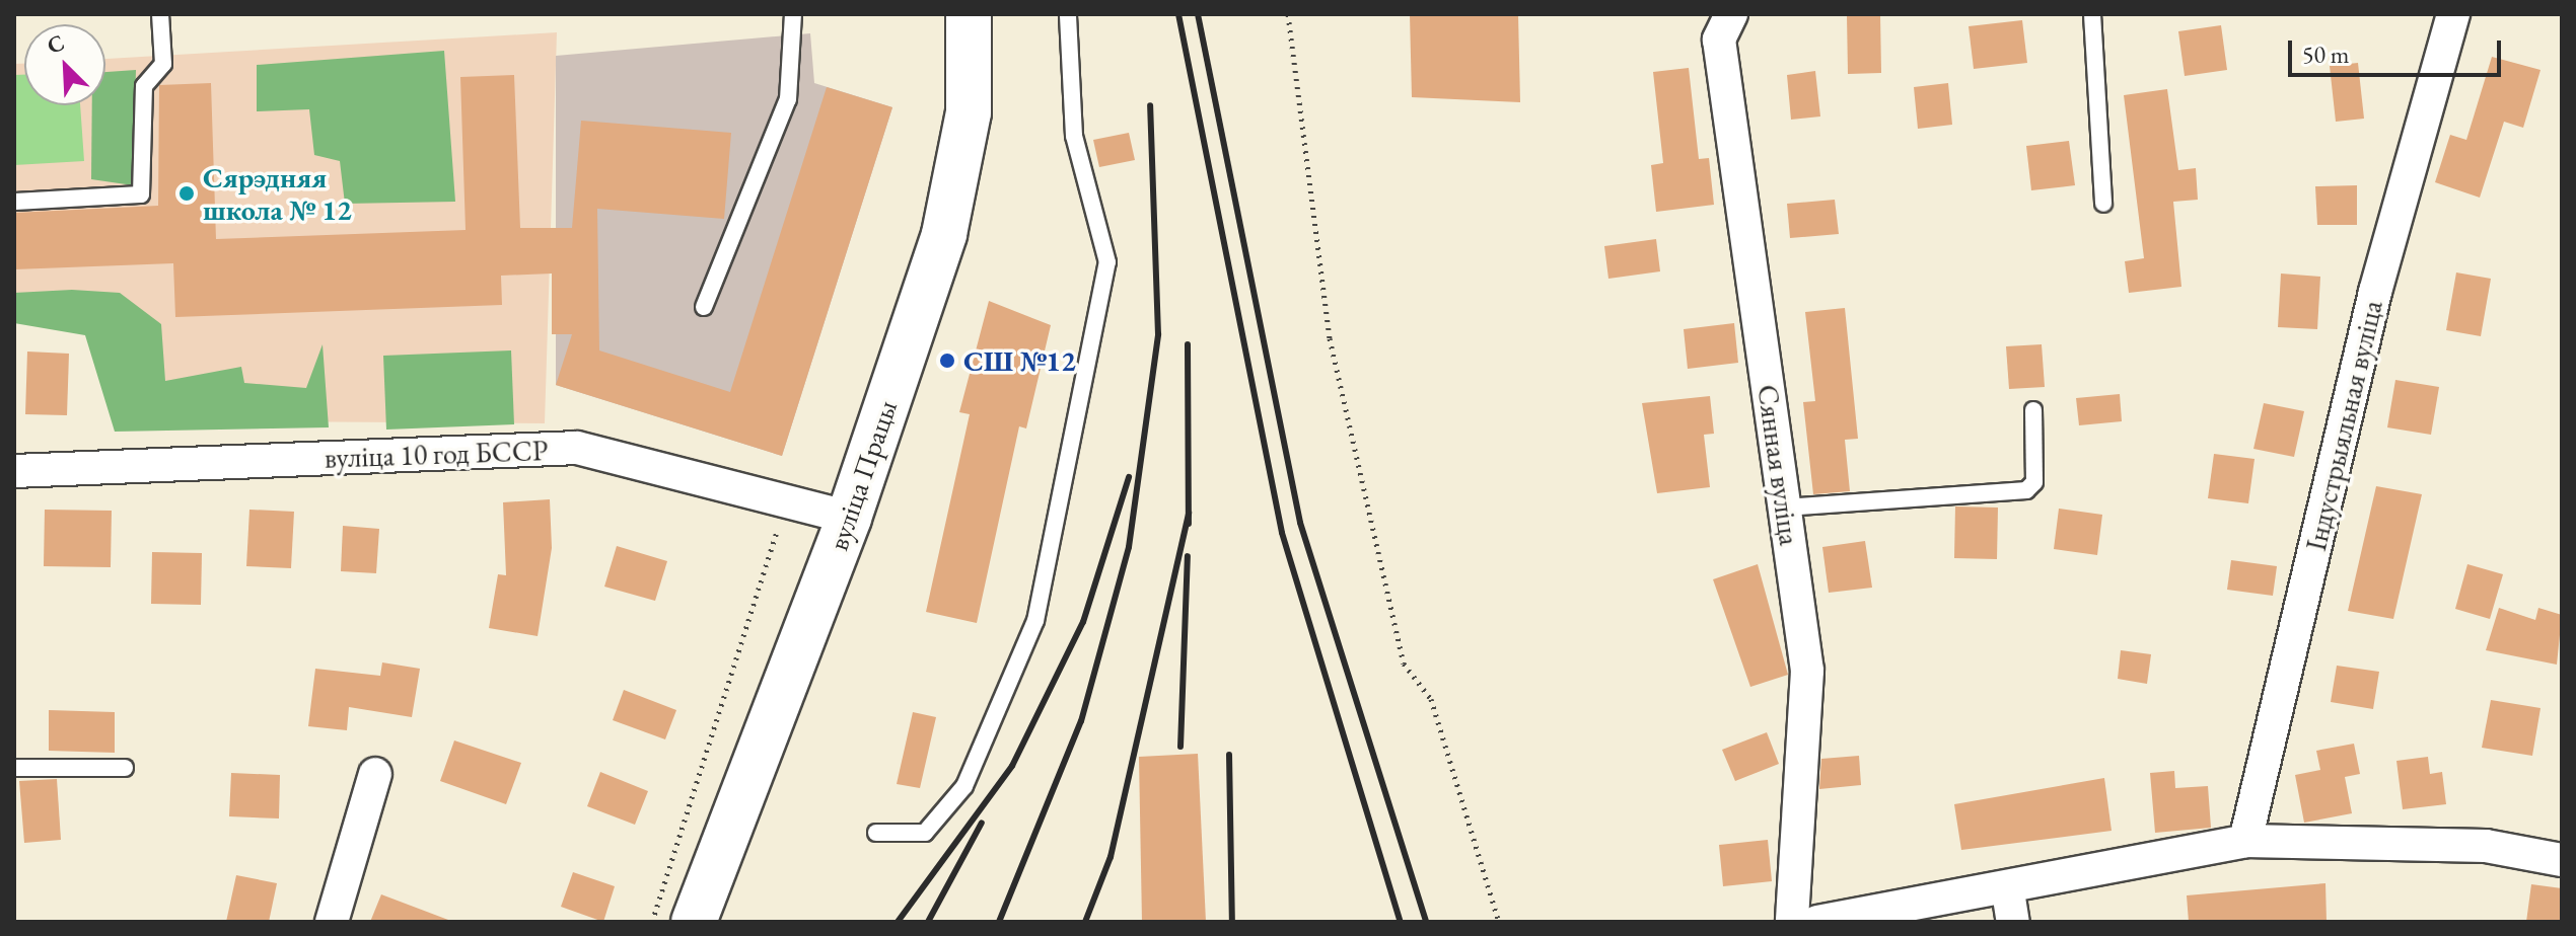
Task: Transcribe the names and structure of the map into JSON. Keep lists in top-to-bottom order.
{
  "streets": {
    "main road": ["вуліца Працы"],
    "street": ["Індустрыяльная вуліца", "вуліца 10 год БССР", "Сянная вуліца"]
  },
  "crossings": [
    ["вуліца 10 год БССР", "вуліца Працы"]
  ],
  "places": ["Сярэдняя школа № 12", "СШ №12"],
  "scale_bar": "50 m",
  "north": "top left"
}
